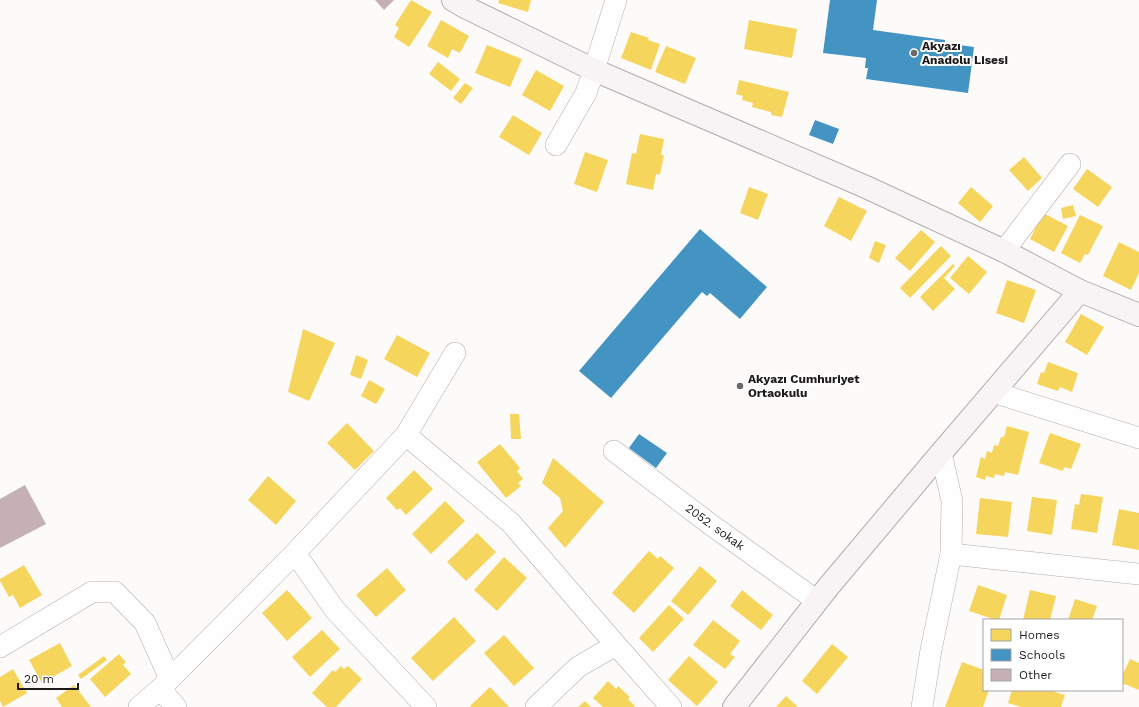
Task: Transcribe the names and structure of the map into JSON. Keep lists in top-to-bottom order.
{
  "streets": {
    "street": ["2052. sokak"]
  },
  "places": ["Akyazı Anadolu Lisesi", "Akyazı Cumhuriyet Ortaokulu"],
  "legend": ["Homes", "Schools", "Other"],
  "scale_bar": "20 m"
}
